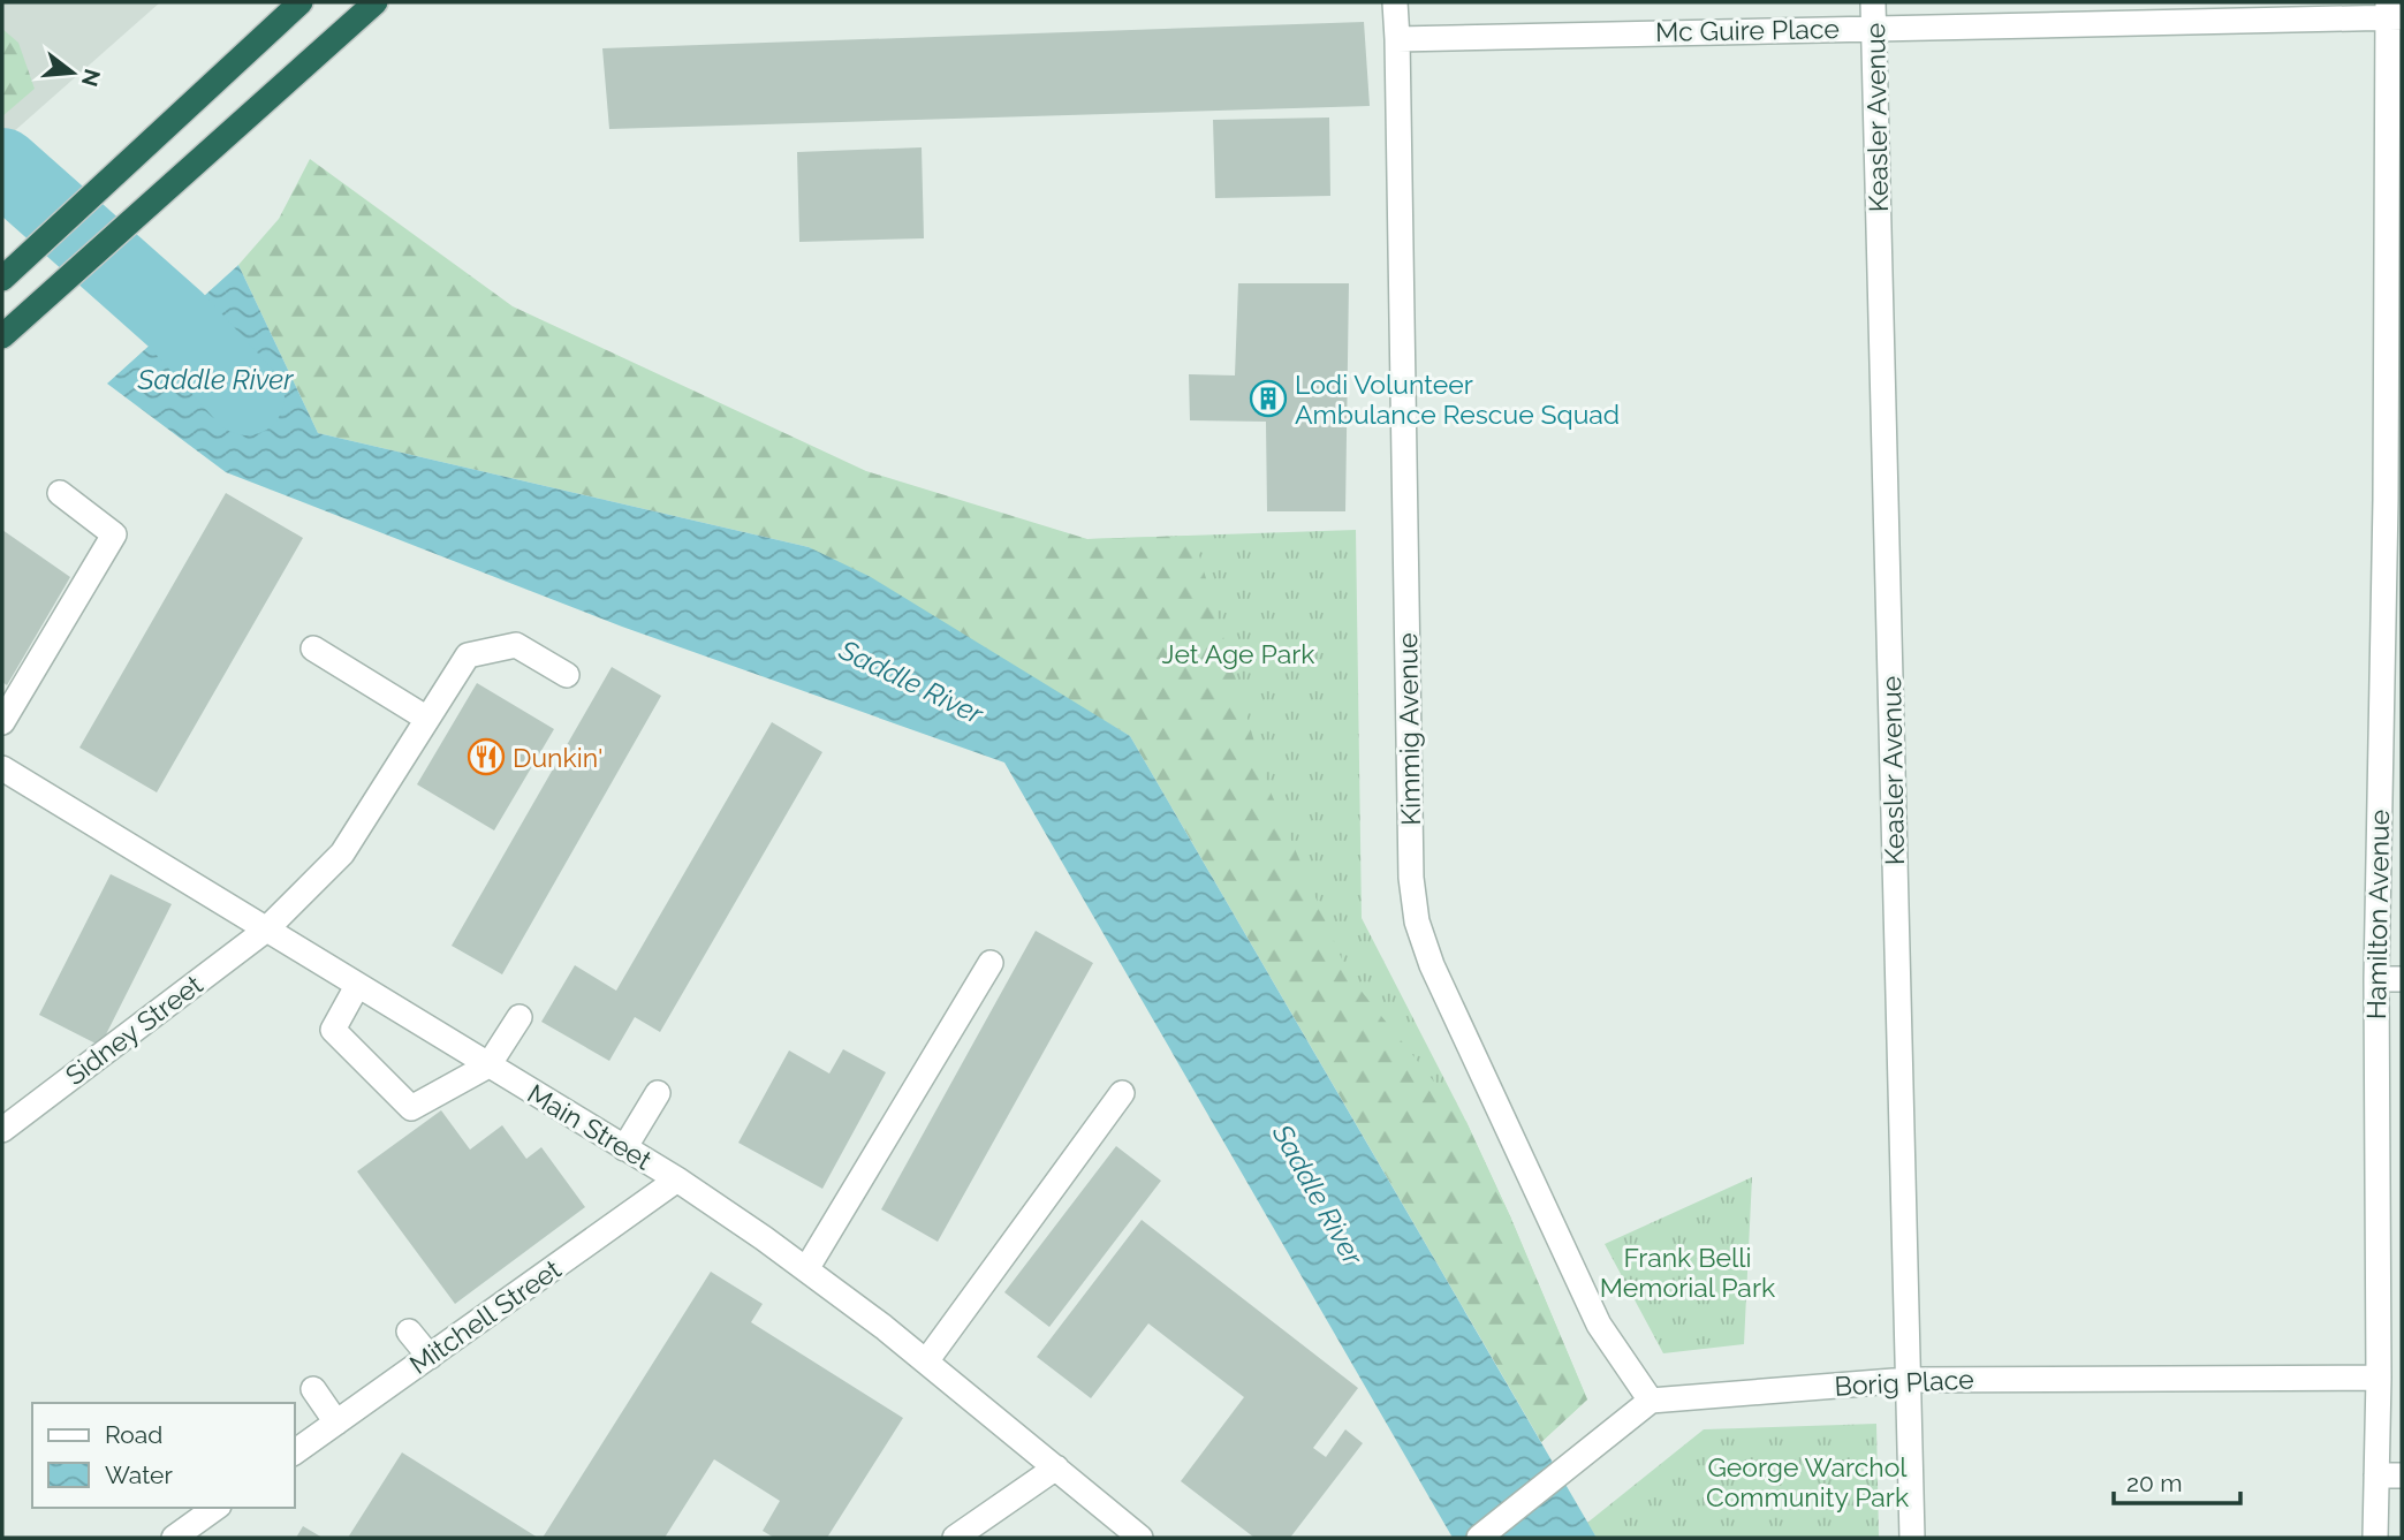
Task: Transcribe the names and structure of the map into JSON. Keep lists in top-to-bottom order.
{
  "streets": {
    "street": [
      "Mc Guire Place",
      "Keasler Avenue",
      "Kimmig Avenue",
      "Hamilton Avenue",
      "Sidney Street",
      "Main Street",
      "Mitchell Street",
      "Borig Place"
    ]
  },
  "crossings": [
    ["Mc Guire Place", "Keasler Avenue"],
    ["Mc Guire Place", "Kimmig Avenue"],
    ["Mc Guire Place", "Hamilton Avenue"],
    ["Keasler Avenue", "Borig Place"],
    ["Kimmig Avenue", "Borig Place"],
    ["Hamilton Avenue", "Borig Place"],
    ["Sidney Street", "Main Street"],
    ["Main Street", "Mitchell Street"]
  ],
  "water": ["Saddle River"],
  "parks": ["Jet Age Park", "Frank Belli Memorial Park", "George Warchol Community Park"],
  "places": {
    "building": ["Lodi Volunteer Ambulance Rescue Squad"],
    "restaurant": ["Dunkin'"]
  },
  "legend": ["Road", "Water"],
  "scale_bar": "20 m",
  "north": "right"
}
